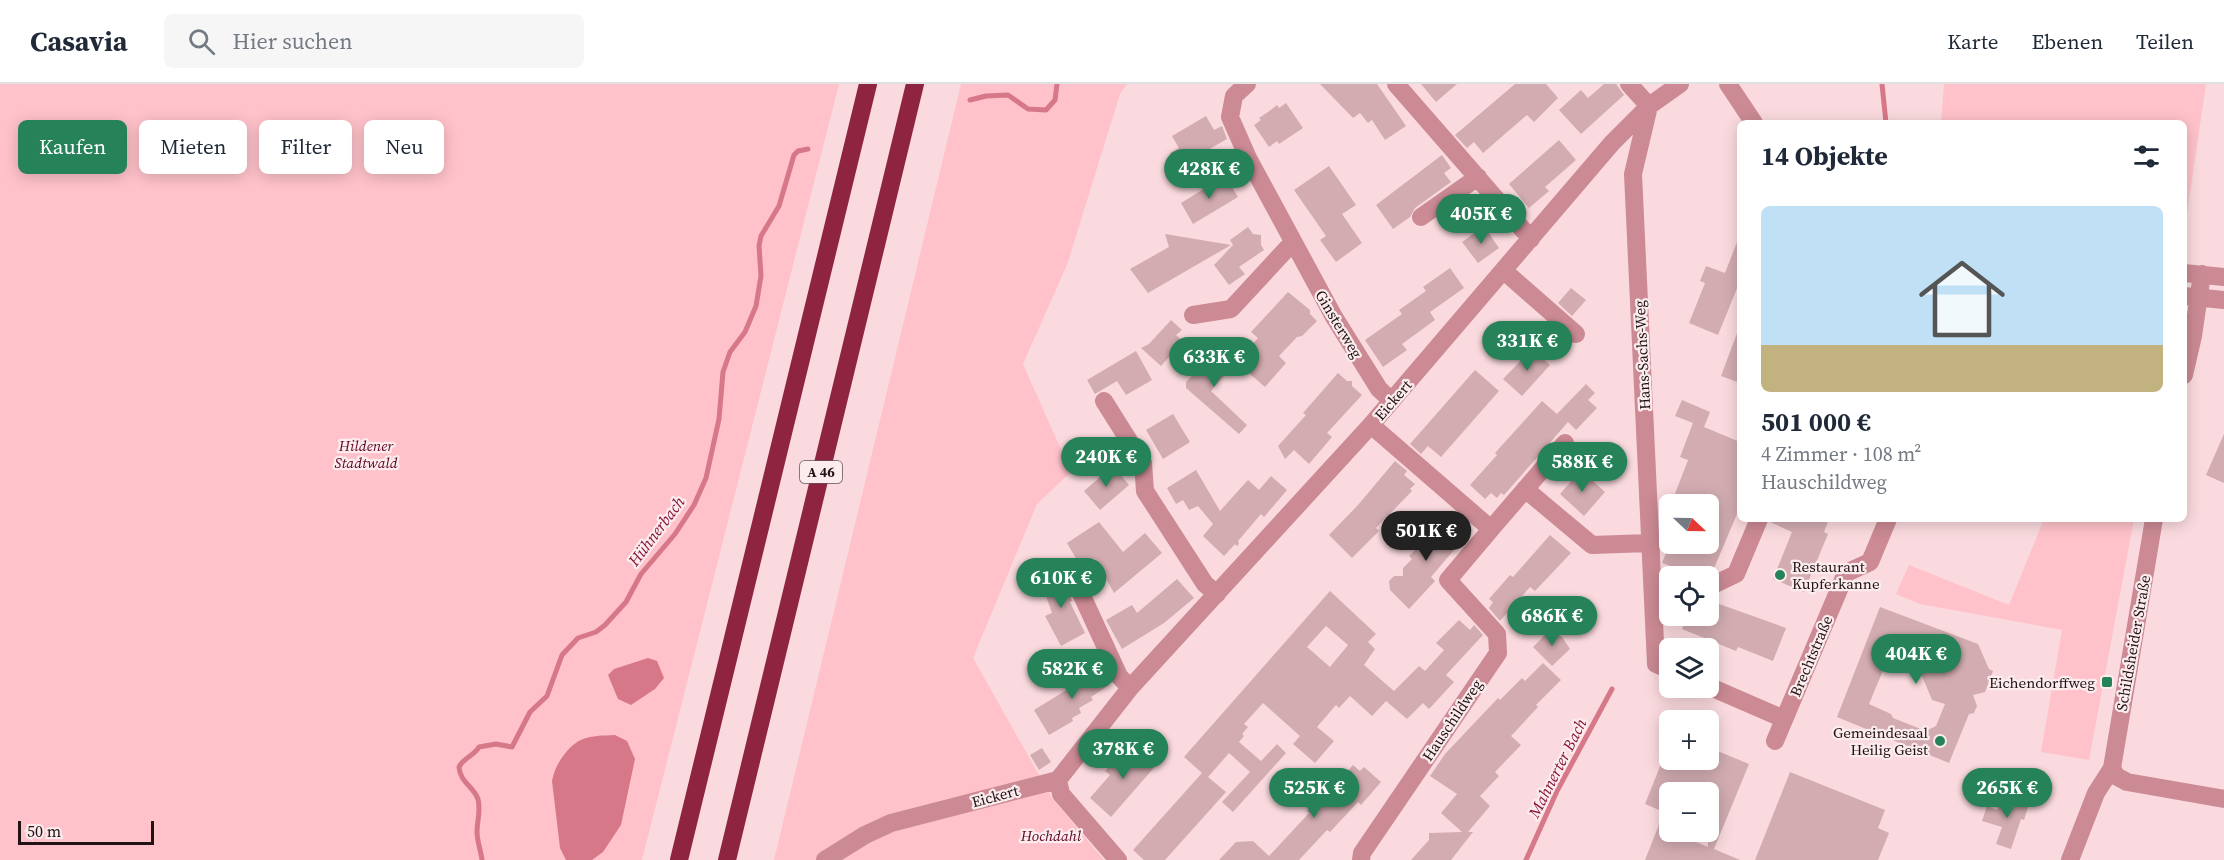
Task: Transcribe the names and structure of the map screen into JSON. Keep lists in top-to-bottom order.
{
  "streets": {
    "highway": ["A 46"],
    "street": [
      "Ginsterweg",
      "Hans-Sachs-Weg",
      "Eickert",
      "Schildsheider Straße",
      "Brechtstraße",
      "Hauschildweg"
    ]
  },
  "crossings": [
    ["Ginsterweg", "Eickert"],
    ["Hans-Sachs-Weg", "Eickert"]
  ],
  "water": ["Hühnerbach", "Mahnerter Bach"],
  "parks": ["Hildener Stadtwald", "Hochdahl"],
  "places": {
    "other": ["Restaurant Kupferkanne", "Gemeindesaal Heilig Geist"],
    "transit": ["Eichendorffweg"]
  },
  "scale_bar": "50 m",
  "north": "right",
  "page": {
    "header": "Casavia",
    "search": "Hier suchen",
    "nav": ["Karte", "Ebenen", "Teilen"],
    "chip": [
      "Kaufen",
      "Mieten",
      "Filter",
      "Neu"
    ],
    "heading": "14 Objekte",
    "price": [
      "428K €",
      "405K €",
      "331K €",
      "633K €",
      "240K €",
      "588K €",
      "501K €",
      "610K €",
      "686K €",
      "404K €",
      "582K €",
      "378K €",
      "525K €",
      "265K €"
    ],
    "list": [
      {
        "name": "501 000 €",
        "note": "4 Zimmer · 108 m² · Hauschildweg"
      }
    ],
    "map_buttons": ["+", "−"],
    "scale": "50 m"
  }
}
